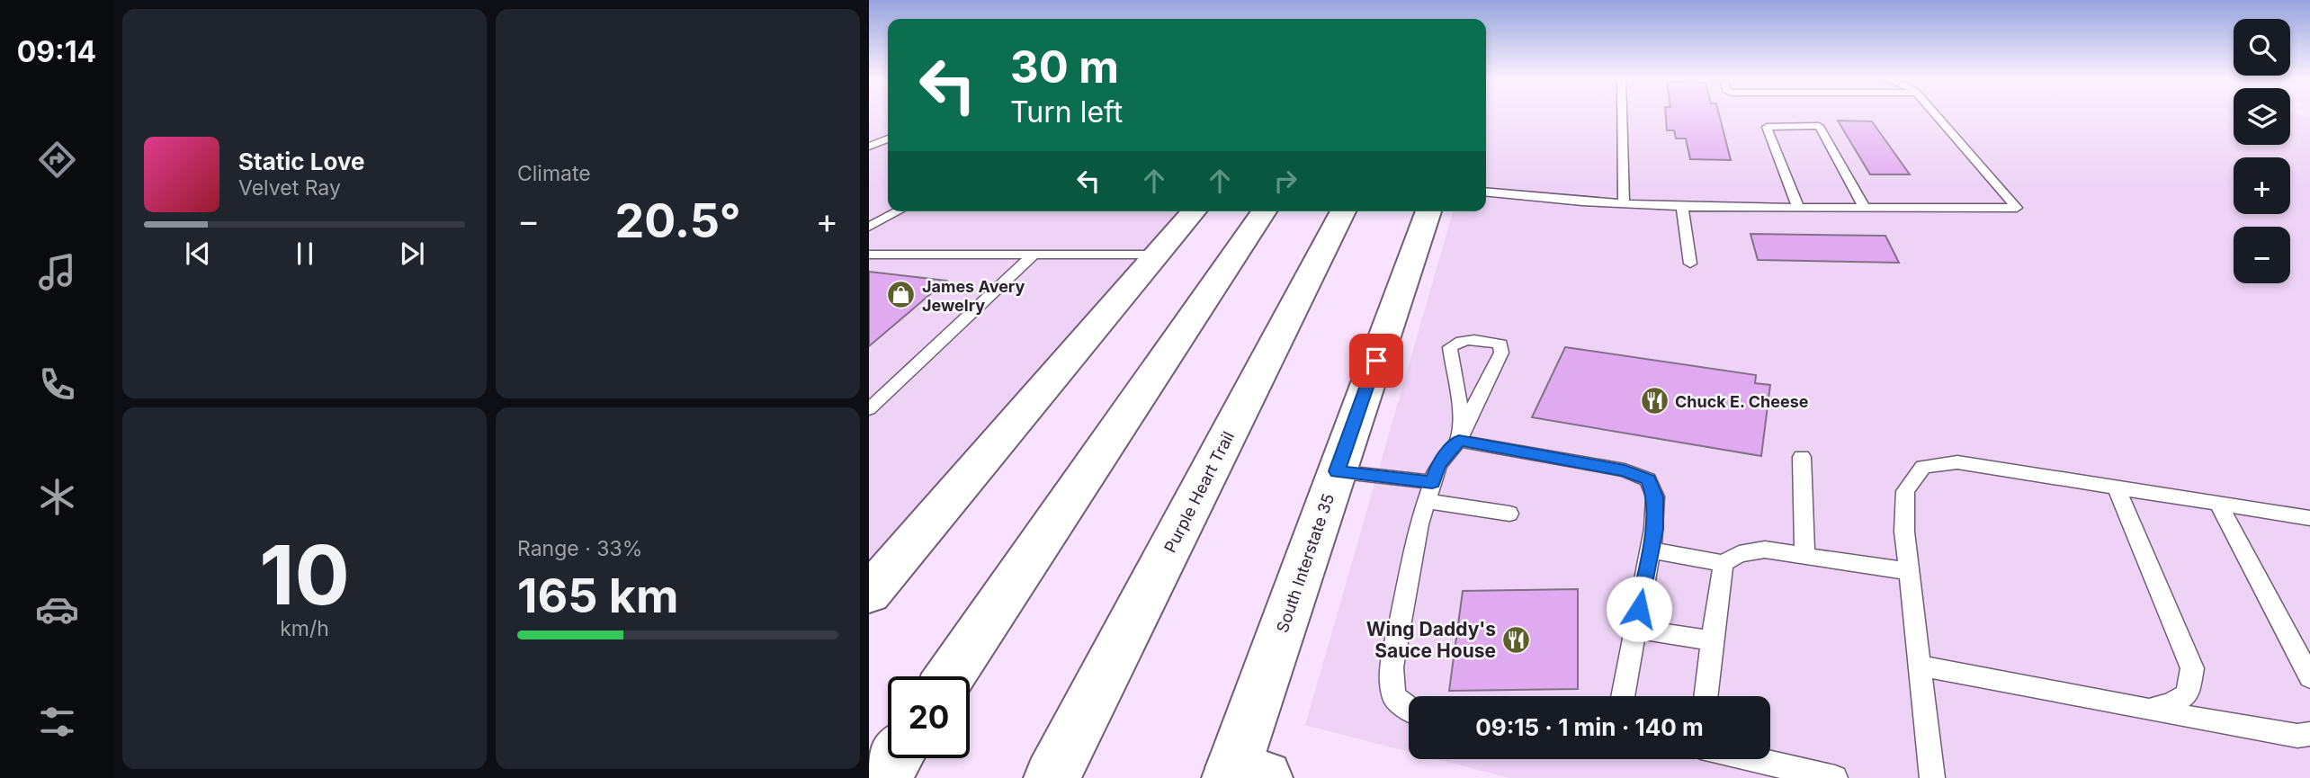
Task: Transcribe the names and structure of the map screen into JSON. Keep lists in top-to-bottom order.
{
  "streets": {
    "main road": ["Purple Heart Trail", "South Interstate 35"]
  },
  "places": {
    "shop": ["James Avery Jewelry"],
    "restaurant": ["Chuck E. Cheese", "Wing Daddy's Sauce House"]
  },
  "page": {
    "tabs": "09:14",
    "tile": [
      "Climate",
      ["10", "km/h"],
      ["Range · 33%", "165 km"]
    ],
    "map_buttons": ["+", "−"],
    "turn": ["30 m", "Turn left"],
    "song": ["Static Love", "Velvet Ray"],
    "heat": ["−", "20.5°", "+"],
    "limit": "20",
    "trip": "09:15 · 1 min · 140 m"
  }
}
